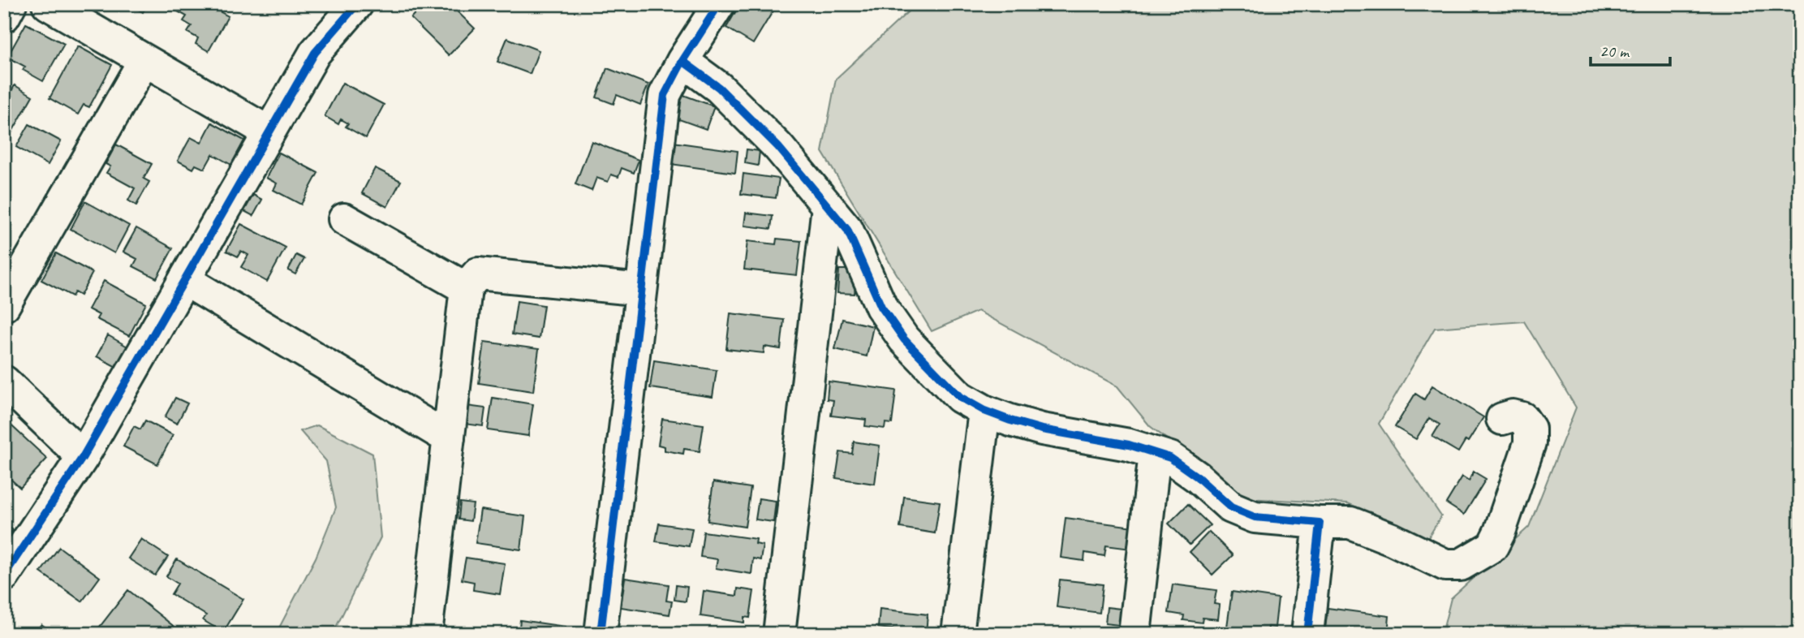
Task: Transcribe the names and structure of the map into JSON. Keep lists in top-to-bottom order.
{
  "scale_bar": "20 m"
}
